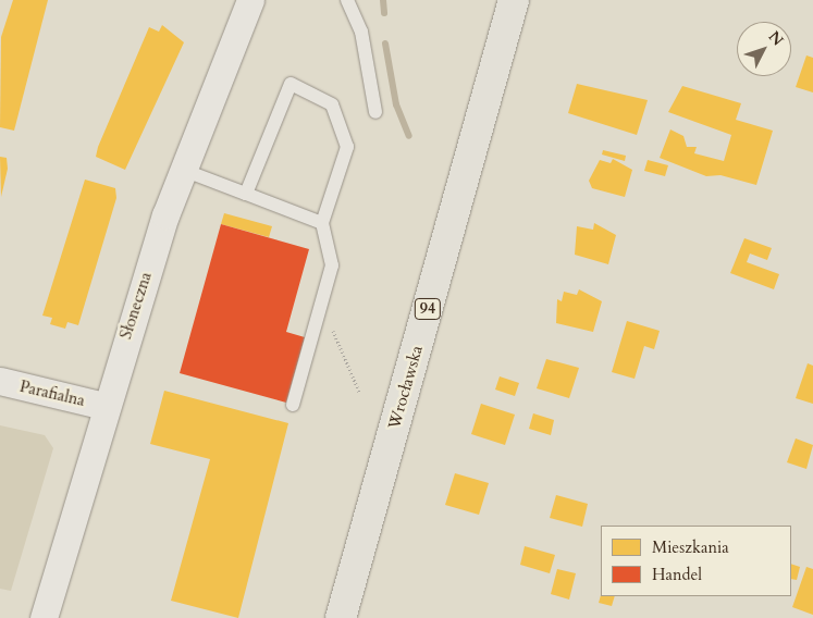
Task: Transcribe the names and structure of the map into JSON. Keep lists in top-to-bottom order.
{
  "streets": {
    "main road": ["94", "Wrocławska"],
    "street": ["Słoneczna", "Parafialna"]
  },
  "crossings": [
    ["Słoneczna", "Parafialna"]
  ],
  "legend": ["Mieszkania", "Handel"],
  "north": "top right"
}
